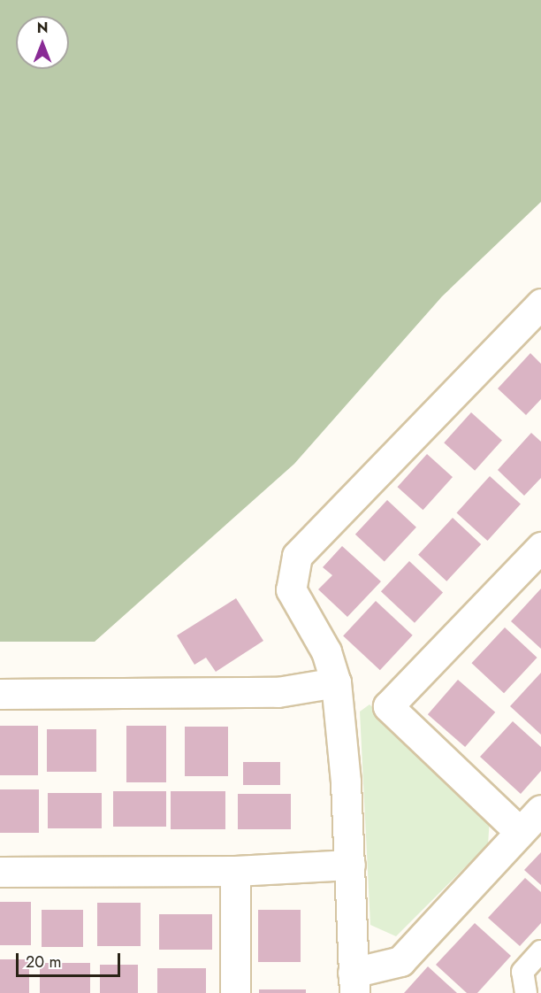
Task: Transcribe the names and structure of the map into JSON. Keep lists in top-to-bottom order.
{
  "scale_bar": "20 m",
  "north": "top"
}
